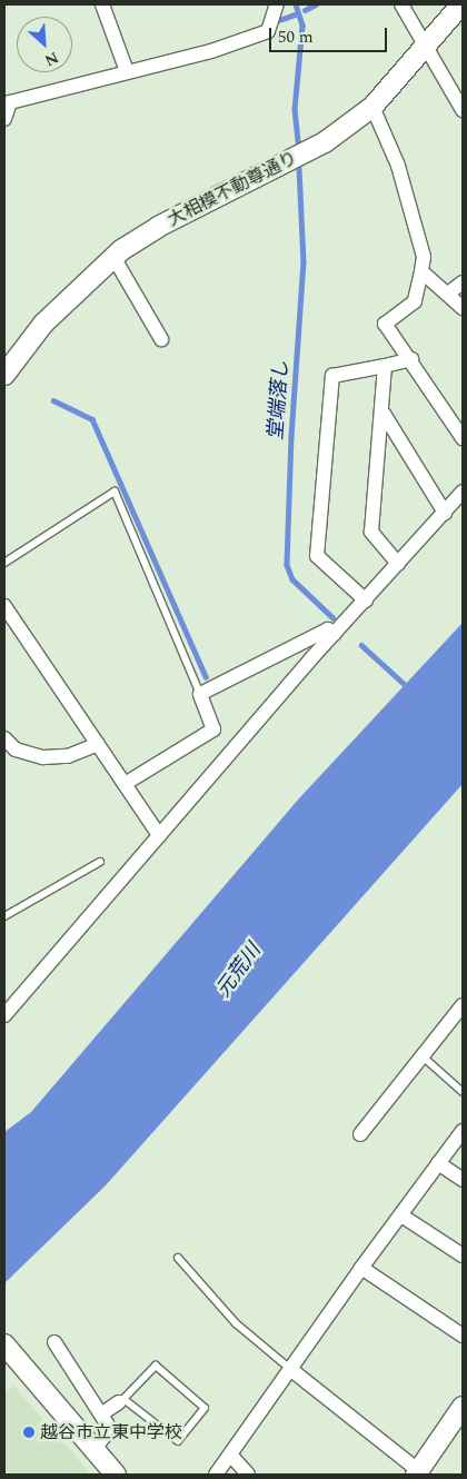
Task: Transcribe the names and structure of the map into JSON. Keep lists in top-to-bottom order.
{
  "streets": {
    "street": ["大相模不動尊通り"]
  },
  "water": ["堂端落し", "元荒川"],
  "places": ["越谷市立東中学校"],
  "scale_bar": "50 m",
  "north": "bottom right"
}
